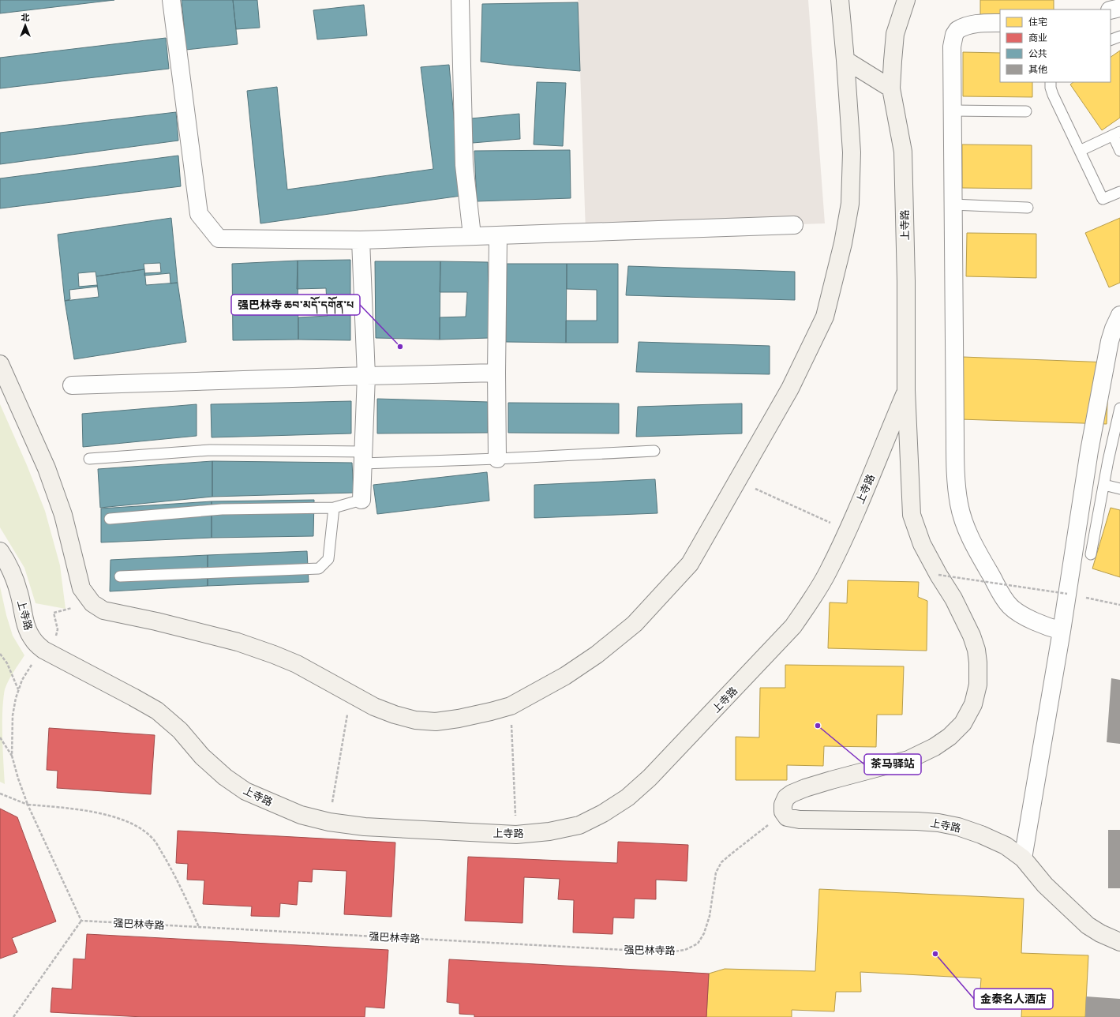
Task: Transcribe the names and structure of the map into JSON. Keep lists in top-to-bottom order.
{
  "streets": {
    "street": ["上寺路"],
    "path": ["强巴林寺路"]
  },
  "crossings": [
    ["上寺路", "强巴林寺路"]
  ],
  "places": ["强巴林寺 ཆབ་མདོ་དགོན་པ", "茶马驿站", "金泰名人酒店"],
  "legend": [
    "住宅",
    "商业",
    "公共",
    "其他"
  ],
  "north": "top"
}
